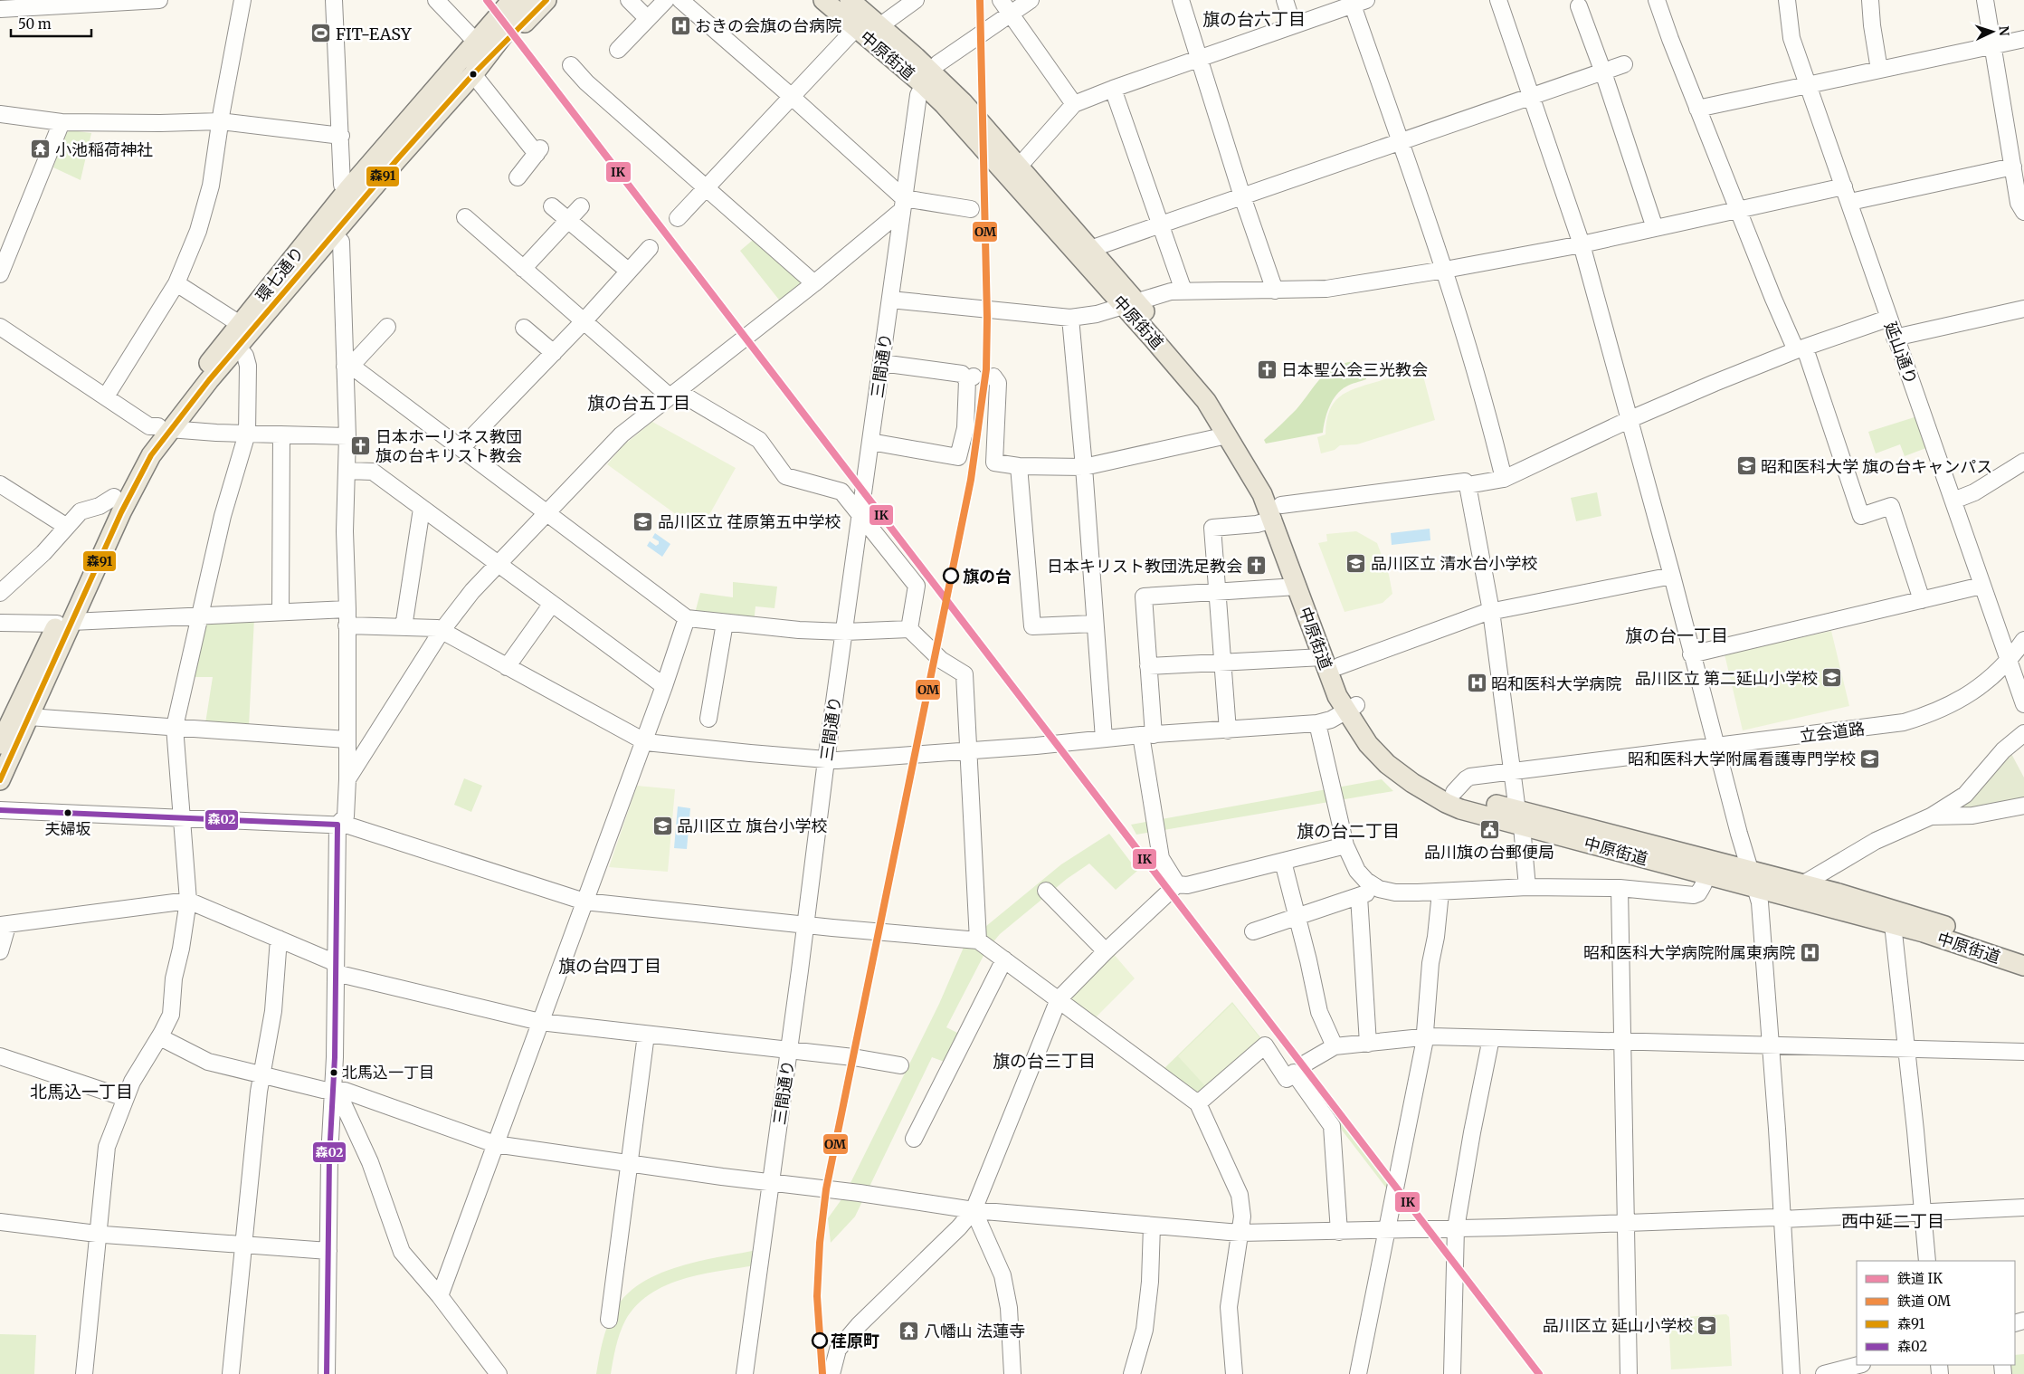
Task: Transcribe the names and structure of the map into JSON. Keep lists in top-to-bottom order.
{
  "streets": {
    "main road": ["中原街道", "環七通り"],
    "street": ["延山通り", "三間通り", "立会道路"]
  },
  "crossings": [
    ["中原街道", "三間通り"],
    ["中原街道", "立会道路"],
    ["延山通り", "立会道路"]
  ],
  "districts": [
    "旗の台六丁目",
    "旗の台五丁目",
    "旗の台一丁目",
    "旗の台二丁目",
    "旗の台四丁目",
    "旗の台三丁目",
    "北馬込一丁目",
    "西中延二丁目"
  ],
  "places": {
    "hospital": ["おきの会旗の台病院", "昭和医科大学病院", "昭和医科大学病院附属東病院"],
    "sports": ["FIT-EASY"],
    "temple": ["小池稲荷神社", "八幡山 法蓮寺"],
    "church": ["日本聖公会三光教会", "日本ホーリネス教団 旗の台キリスト教会", "日本キリスト教団洗足教会"],
    "school or university": [
      "昭和医科大学 旗の台キャンパス",
      "品川区立 荏原第五中学校",
      "品川区立 清水台小学校",
      "品川区立 第二延山小学校",
      "昭和医科大学附属看護専門学校",
      "品川区立 旗台小学校",
      "品川区立 延山小学校"
    ],
    "other": [
      "旗の台",
      "夫婦坂",
      "北馬込一丁目",
      "荏原町"
    ],
    "public building": ["品川旗の台郵便局"]
  },
  "lines": [
    "rail line IK",
    "rail line OM",
    "transit line 森91",
    "transit line 森02"
  ],
  "legend": [
    "鉄道 IK",
    "鉄道 OM",
    "森91",
    "森02"
  ],
  "scale_bar": "50 m",
  "north": "right"
}
